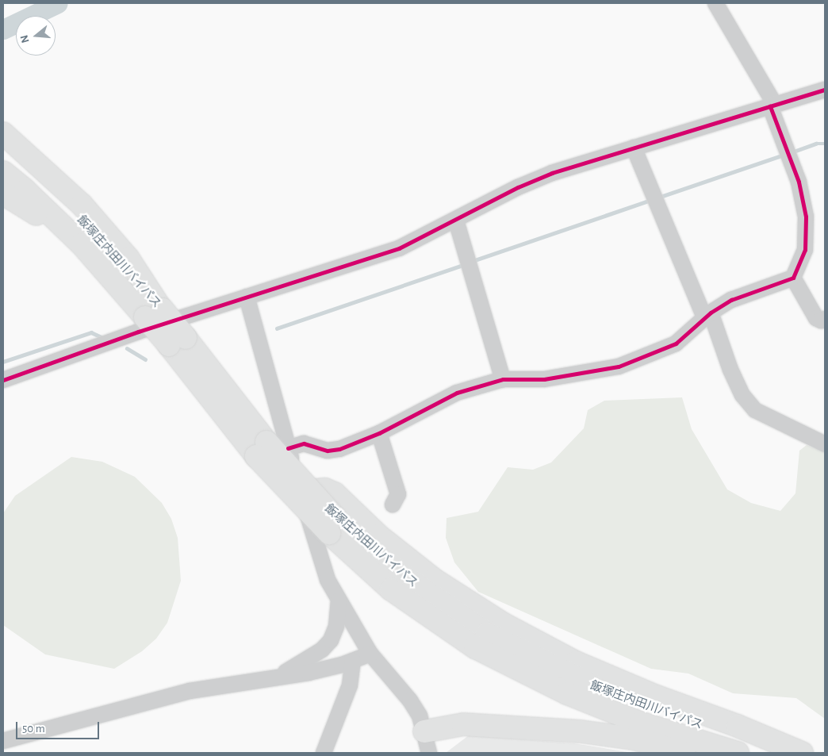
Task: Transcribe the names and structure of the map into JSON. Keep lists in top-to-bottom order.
{
  "streets": {
    "highway": ["飯塚庄内田川バイパス"]
  },
  "scale_bar": "50 m",
  "north": "left"
}
